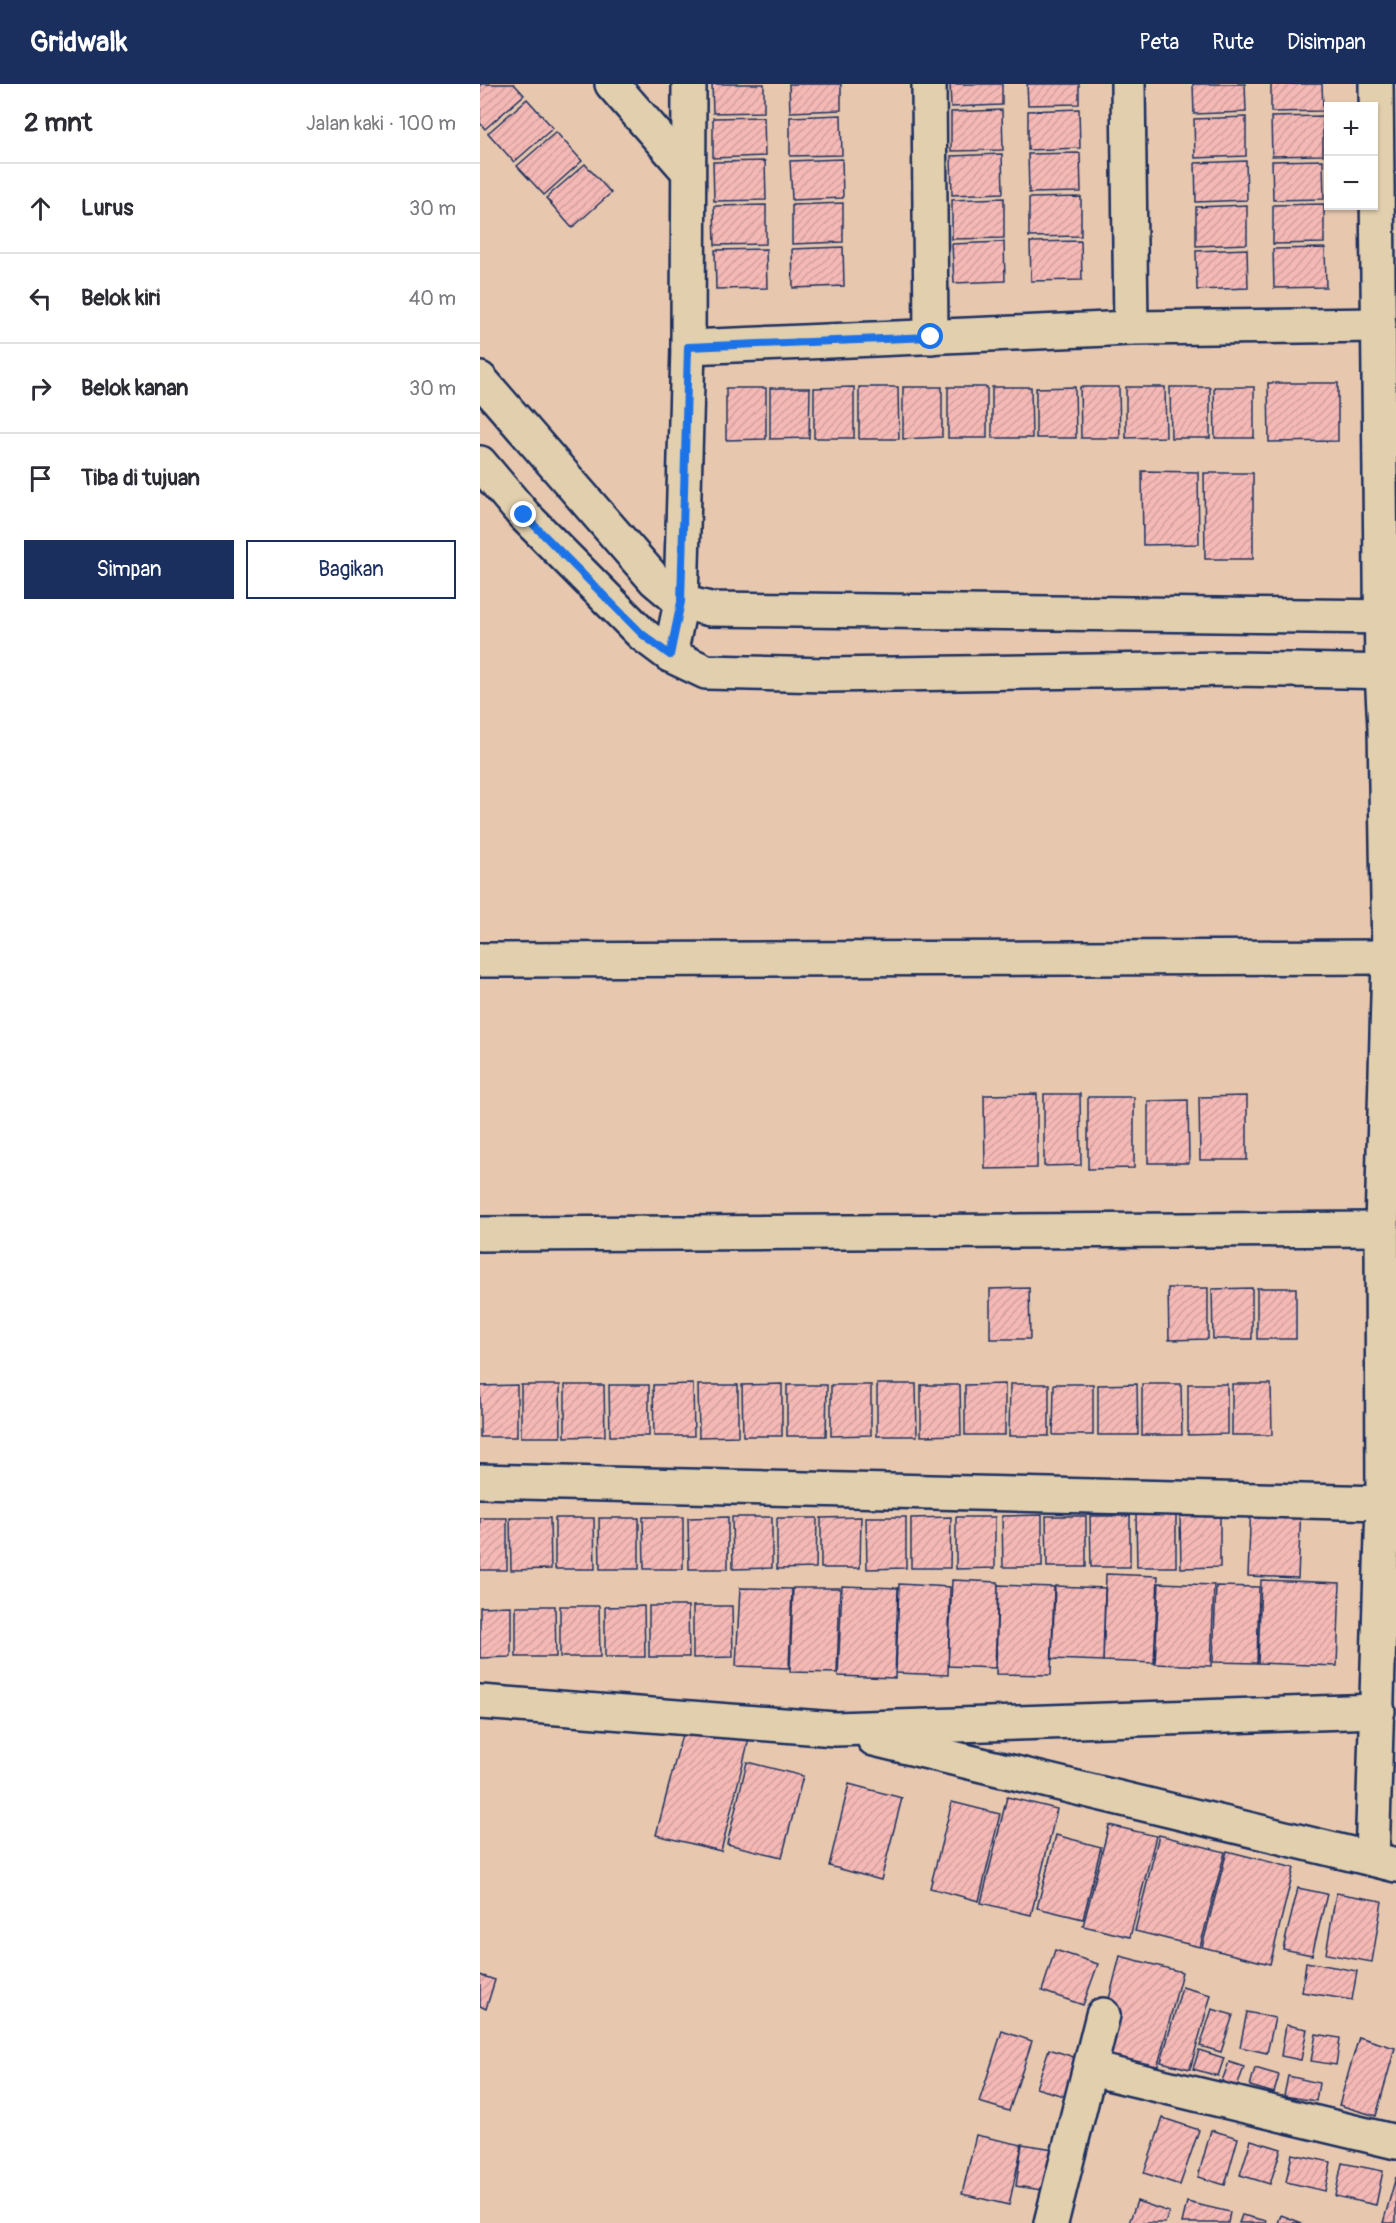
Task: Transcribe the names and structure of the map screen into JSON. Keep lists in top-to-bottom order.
{
  "page": {
    "header": "Gridwalk",
    "nav": ["Peta", "Rute", "Disimpan"],
    "heading": ["2 mnt", "Jalan kaki · 100 m"],
    "map_buttons": ["+", "−"],
    "list": [
      ["Lurus", "30 m"],
      ["Belok kiri", "40 m"],
      ["Belok kanan", "30 m"],
      "Tiba di tujuan"
    ],
    "buttons": ["Simpan", "Bagikan"]
  }
}
